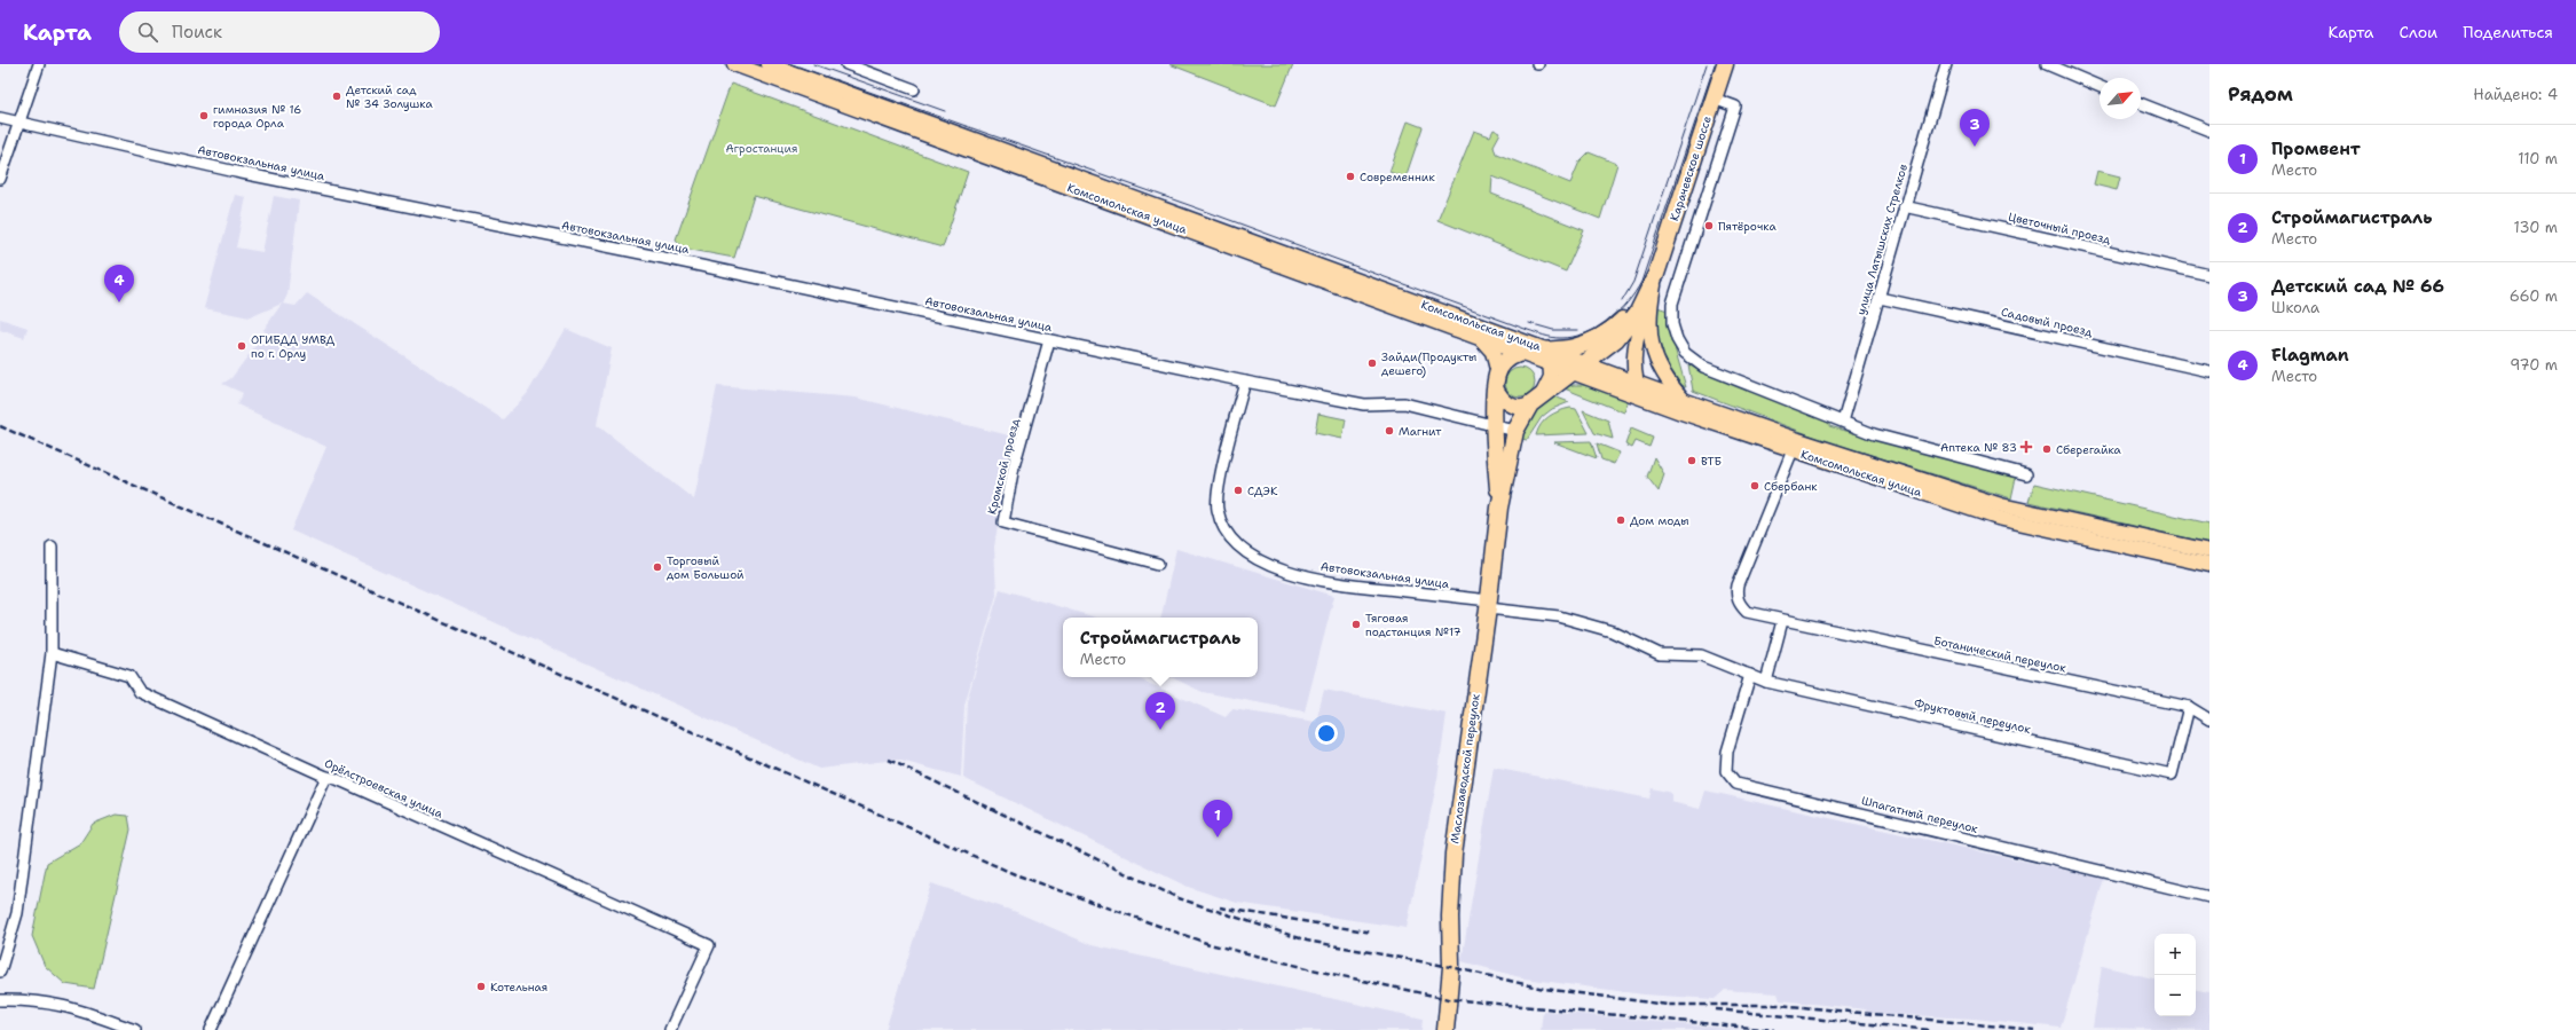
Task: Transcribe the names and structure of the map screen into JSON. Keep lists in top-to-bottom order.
{
  "streets": {
    "highway": ["Карачевское шоссе", "Комсомольская улица", "Маслозаводской переулок"],
    "street": [
      "Автовокзальная улица",
      "Цветочный проезд",
      "улица Латышских Стрелков",
      "Садовый проезд",
      "Кромской проезд",
      "Ботанический переулок",
      "Фруктовый переулок",
      "Орёлстроевская улица",
      "Шпагатный переулок"
    ]
  },
  "crossings": [
    ["Автовокзальная улица", "Кромской проезд"],
    ["Автовокзальная улица", "Фруктовый переулок"],
    ["Автовокзальная улица", "Маслозаводской переулок"],
    ["Автовокзальная улица", "Шпагатный переулок"],
    ["Комсомольская улица", "Ботанический переулок"],
    ["Комсомольская улица", "Маслозаводской переулок"],
    ["Цветочный проезд", "улица Латышских Стрелков"],
    ["улица Латышских Стрелков", "Садовый проезд"],
    ["Ботанический переулок", "Фруктовый переулок"],
    ["Фруктовый переулок", "Шпагатный переулок"]
  ],
  "parks": ["Агростанция"],
  "places": {
    "other": [
      "Детский сад № 34 Золушка",
      "гимназия № 16 города Орла",
      "Современник",
      "Пятёрочка",
      "ОГИБДД УМВД по г. Орлу",
      "Зайди(Продукты дешего)",
      "Магнит",
      "Сберегайка",
      "ВТБ",
      "Сбербанк",
      "СДЭК",
      "Дом моды",
      "Торговый дом Большой",
      "Тяговая подстанция №17",
      "Котельная"
    ],
    "health": ["Аптека № 83"]
  },
  "north": "top right",
  "page": {
    "header": "Карта",
    "search": "Поиск",
    "nav": ["Карта", "Слои", "Поделиться"],
    "heading": ["Рядом", "Найдено: 4"],
    "pins": [
      "3",
      "4",
      "2",
      "1"
    ],
    "list": [
      {
        "mark": "1",
        "name": "Промвент",
        "note": "Место",
        "value": "110 m"
      },
      {
        "mark": "2",
        "name": "Строймагистраль",
        "note": "Место",
        "value": "130 m"
      },
      {
        "mark": "3",
        "name": "Детский сад № 66",
        "note": "Школа",
        "value": "660 m"
      },
      {
        "mark": "4",
        "name": "Flagman",
        "note": "Место",
        "value": "970 m"
      }
    ],
    "popup": ["Строймагистраль", "Место"],
    "map_buttons": ["+", "−"]
  }
}
